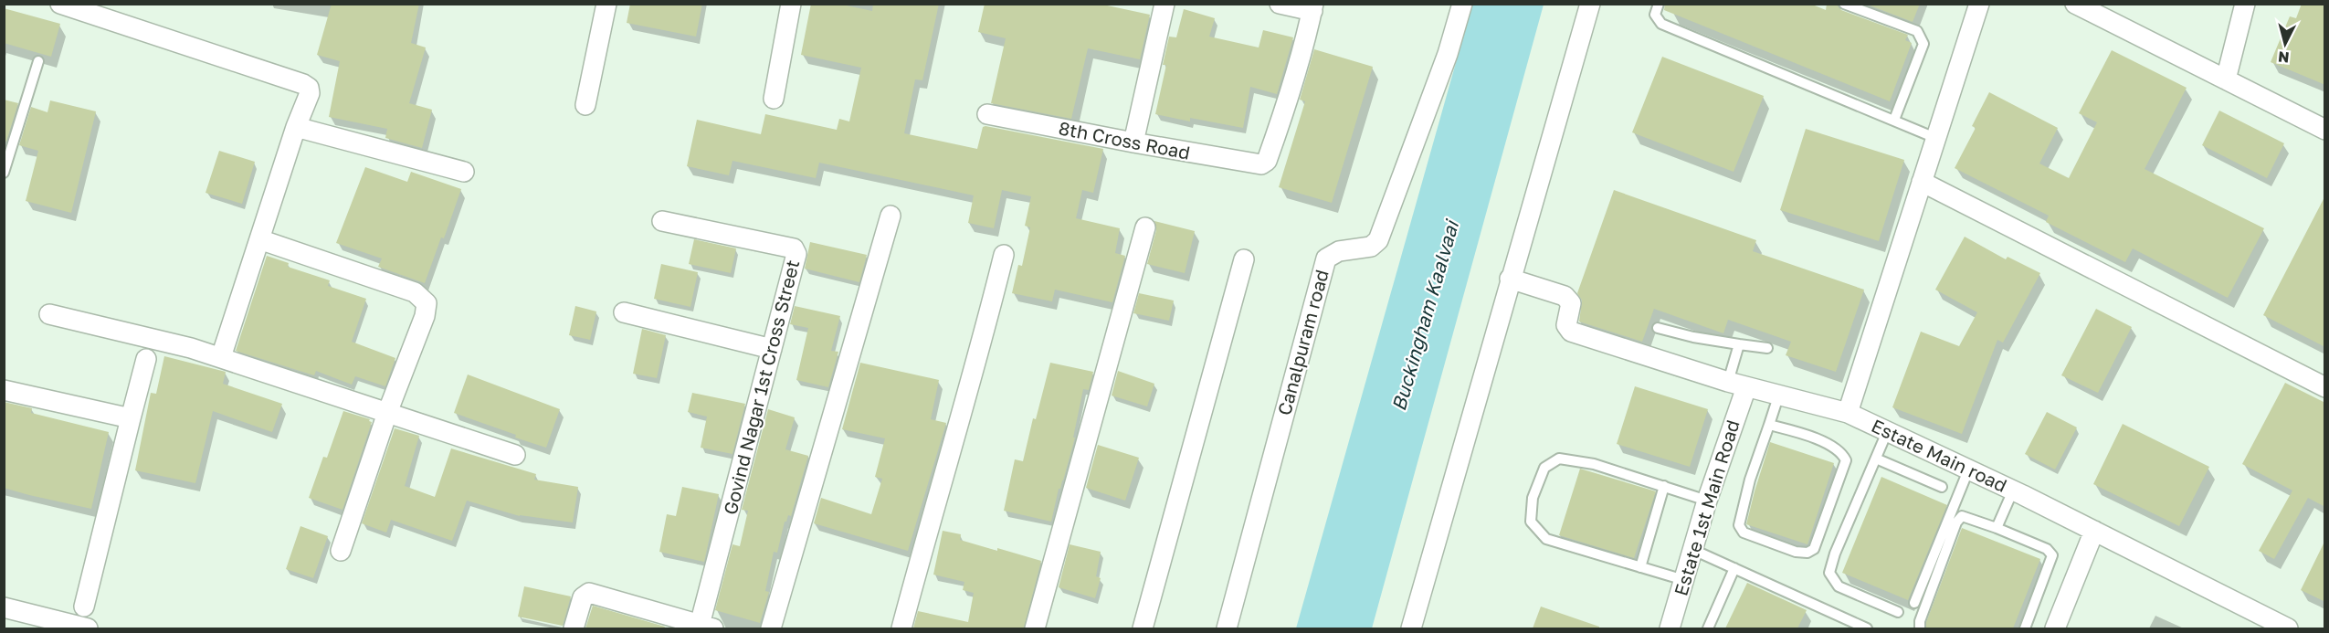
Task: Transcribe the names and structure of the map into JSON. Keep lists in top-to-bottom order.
{
  "streets": {
    "street": [
      "8th Cross Road",
      "Canalpuram road",
      "Govind Nagar 1st Cross Street",
      "Estate Main road",
      "Estate 1st Main Road"
    ]
  },
  "crossings": [
    ["Estate Main road", "Estate 1st Main Road"]
  ],
  "water": ["Buckingham Kaalvaai"],
  "north": "bottom"
}
